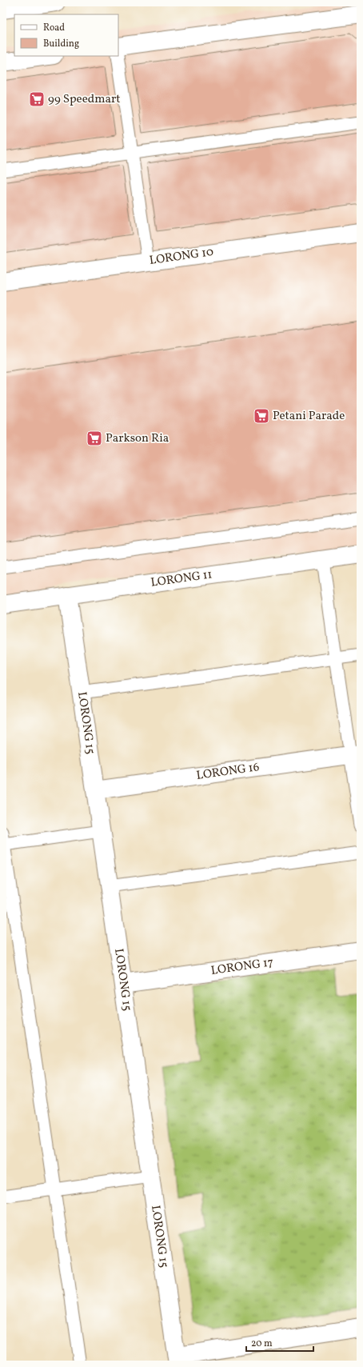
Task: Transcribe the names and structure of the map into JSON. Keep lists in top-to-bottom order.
{
  "streets": {
    "street": [
      "LORONG 10",
      "LORONG 11",
      "LORONG 15",
      "LORONG 16",
      "LORONG 17"
    ]
  },
  "crossings": [
    ["LORONG 11", "LORONG 15"],
    ["LORONG 15", "LORONG 16"],
    ["LORONG 15", "LORONG 17"]
  ],
  "places": {
    "supermarket": ["99 Speedmart", "Petani Parade", "Parkson Ria"]
  },
  "legend": ["Road", "Building"],
  "scale_bar": "20 m"
}
